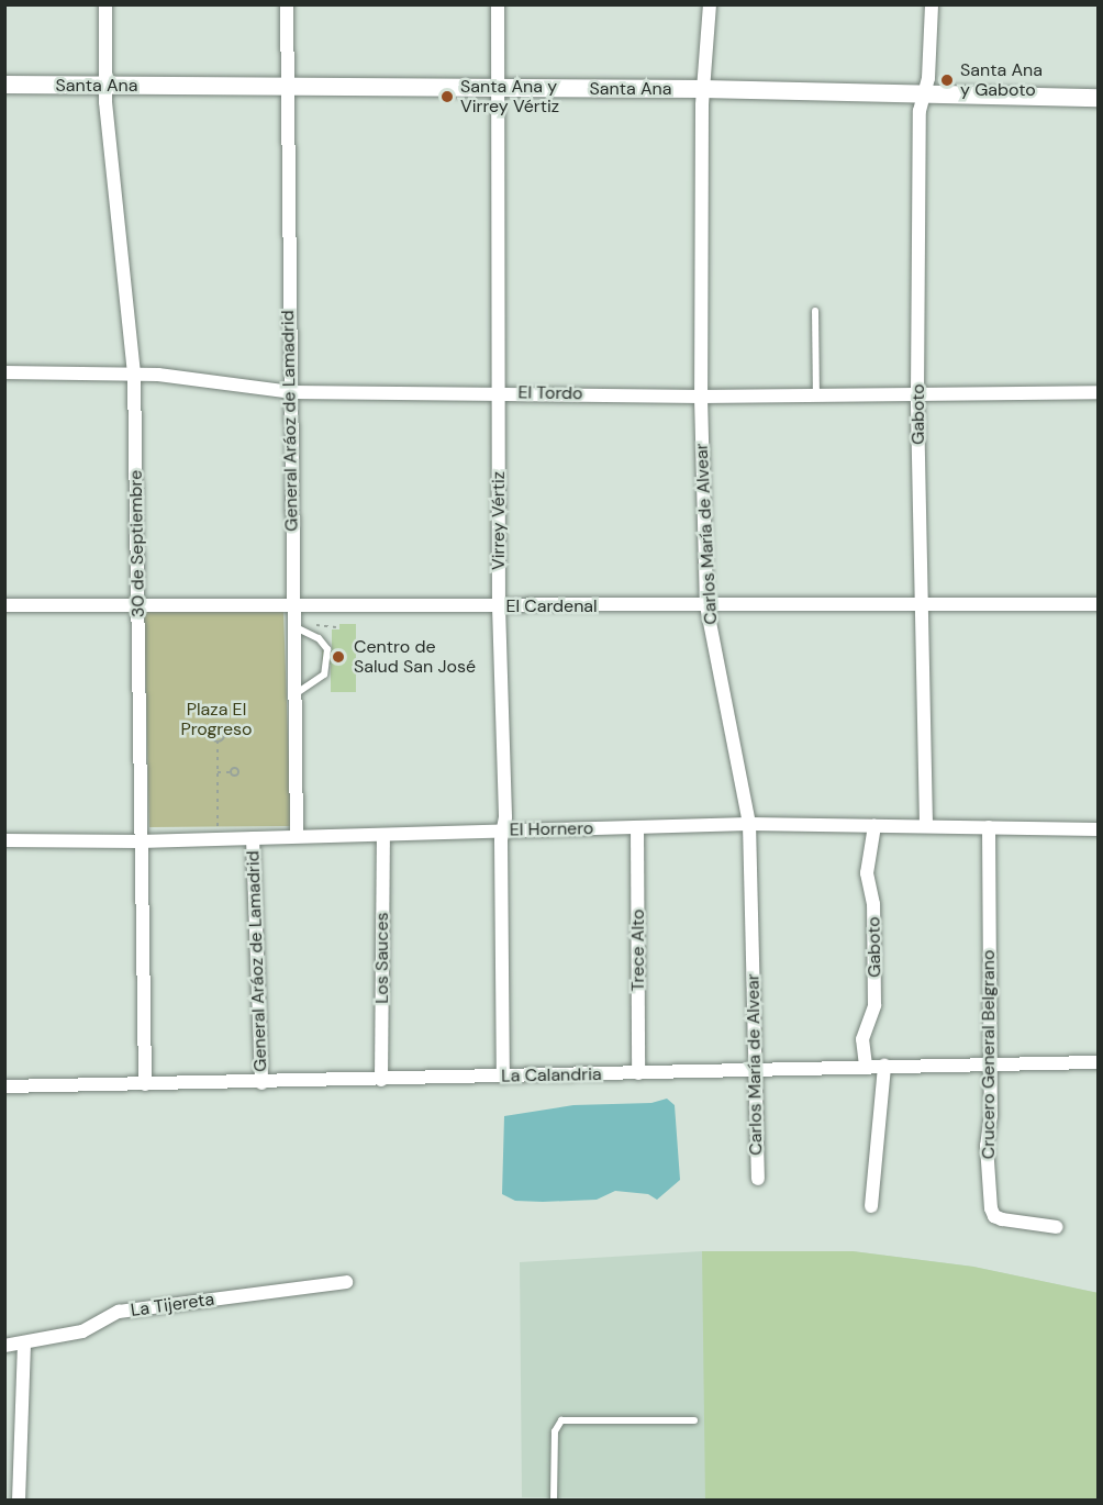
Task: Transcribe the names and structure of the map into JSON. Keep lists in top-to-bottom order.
{
  "streets": {
    "street": [
      "Santa Ana",
      "El Tordo",
      "Gaboto",
      "General Aráoz de Lamadrid",
      "Virrey Vértiz",
      "Carlos María de Alvear",
      "30 de Septiembre",
      "El Cardenal",
      "El Hornero",
      "Trece Alto",
      "Los Sauces",
      "Crucero General Belgrano",
      "La Calandria",
      "La Tijereta"
    ]
  },
  "crossings": [
    ["Santa Ana", "Gaboto"],
    ["Santa Ana", "General Aráoz de Lamadrid"],
    ["Santa Ana", "Virrey Vértiz"],
    ["Santa Ana", "Carlos María de Alvear"],
    ["Santa Ana", "30 de Septiembre"],
    ["El Tordo", "Gaboto"],
    ["El Tordo", "General Aráoz de Lamadrid"],
    ["El Tordo", "Virrey Vértiz"],
    ["El Tordo", "Carlos María de Alvear"],
    ["El Tordo", "30 de Septiembre"],
    ["Gaboto", "El Cardenal"],
    ["Gaboto", "El Hornero"],
    ["Gaboto", "La Calandria"],
    ["General Aráoz de Lamadrid", "El Cardenal"],
    ["General Aráoz de Lamadrid", "El Hornero"],
    ["General Aráoz de Lamadrid", "La Calandria"],
    ["Virrey Vértiz", "El Cardenal"],
    ["Virrey Vértiz", "El Hornero"],
    ["Virrey Vértiz", "La Calandria"],
    ["Carlos María de Alvear", "El Cardenal"],
    ["Carlos María de Alvear", "El Hornero"],
    ["Carlos María de Alvear", "La Calandria"],
    ["30 de Septiembre", "El Cardenal"],
    ["30 de Septiembre", "El Hornero"],
    ["30 de Septiembre", "La Calandria"],
    ["El Hornero", "Trece Alto"],
    ["El Hornero", "Los Sauces"],
    ["El Hornero", "Crucero General Belgrano"],
    ["Trece Alto", "La Calandria"],
    ["Los Sauces", "La Calandria"],
    ["Crucero General Belgrano", "La Calandria"]
  ],
  "parks": ["Plaza El Progreso"],
  "places": ["Santa Ana y Gaboto", "Santa Ana y Virrey Vértiz", "Centro de Salud San José"]
}
